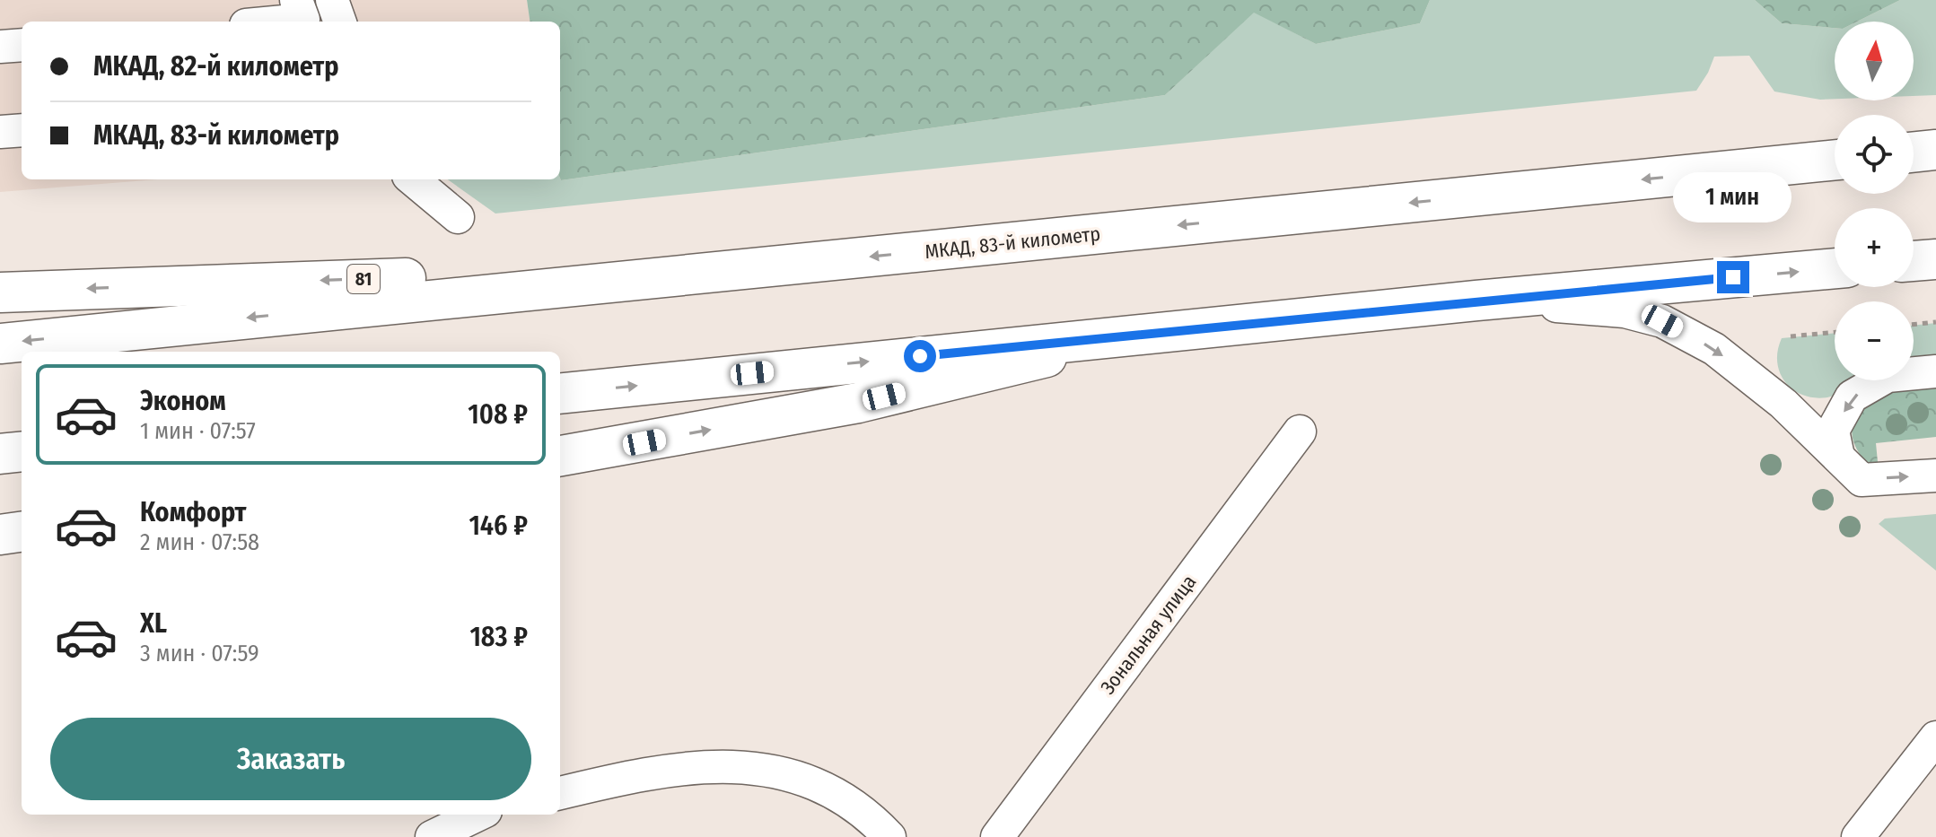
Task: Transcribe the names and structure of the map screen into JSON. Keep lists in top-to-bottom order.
{
  "streets": {
    "main road": ["МКАД, 83-й километр", "81"],
    "street": ["Зональная улица"]
  },
  "crossings": [
    ["МКАД, 83-й километр", "81"]
  ],
  "north": "top",
  "page": {
    "map_buttons": ["+", "−"],
    "banner": ["МКАД, 82-й километр", "МКАД, 83-й километр"],
    "bubble": "1 мин",
    "list": [
      {
        "name": "Эконом",
        "note": "1 мин · 07:57",
        "value": "108 ₽"
      },
      {
        "name": "Комфорт",
        "note": "2 мин · 07:58",
        "value": "146 ₽"
      },
      {
        "name": "XL",
        "note": "3 мин · 07:59",
        "value": "183 ₽"
      }
    ],
    "buttons": "Заказать"
  }
}
